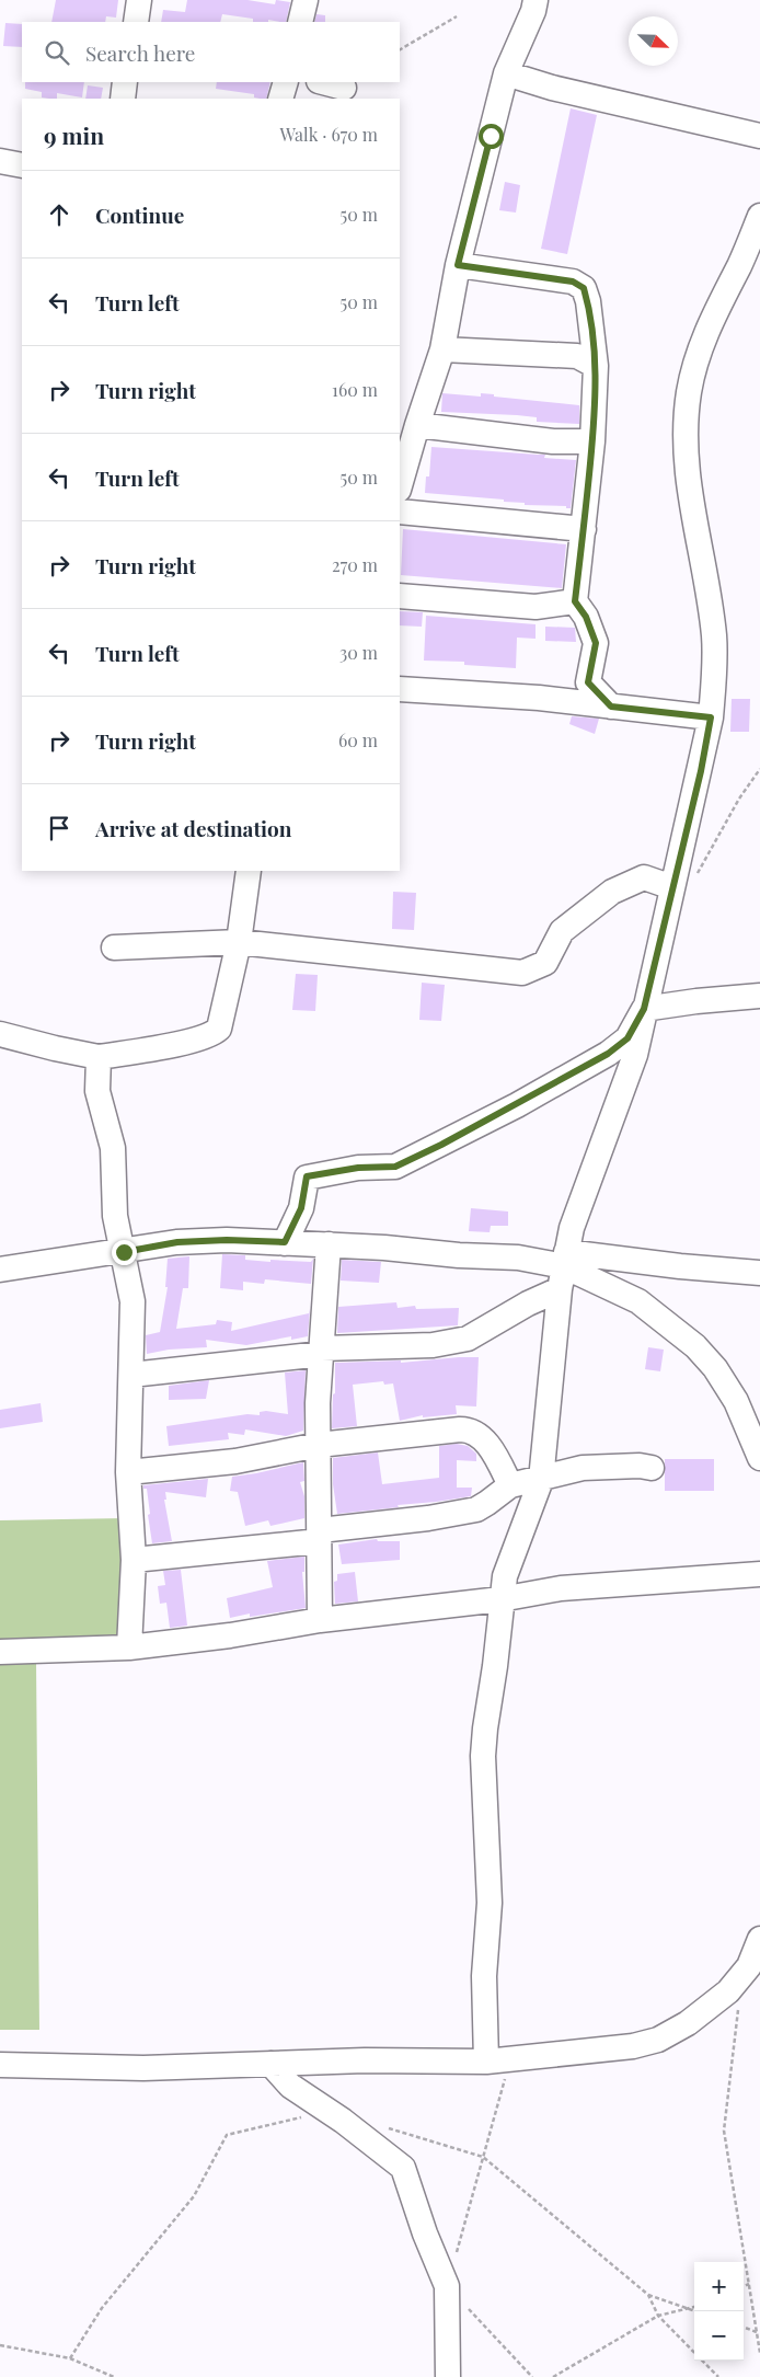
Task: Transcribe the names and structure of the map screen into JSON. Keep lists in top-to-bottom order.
{
  "north": "bottom right",
  "page": {
    "search": "Search here",
    "heading": ["9 min", "Walk · 670 m"],
    "list": [
      ["Continue", "50 m"],
      ["Turn left", "50 m"],
      ["Turn right", "160 m"],
      ["Turn left", "50 m"],
      ["Turn right", "270 m"],
      ["Turn left", "30 m"],
      ["Turn right", "60 m"],
      "Arrive at destination"
    ],
    "map_buttons": ["+", "−"]
  }
}
